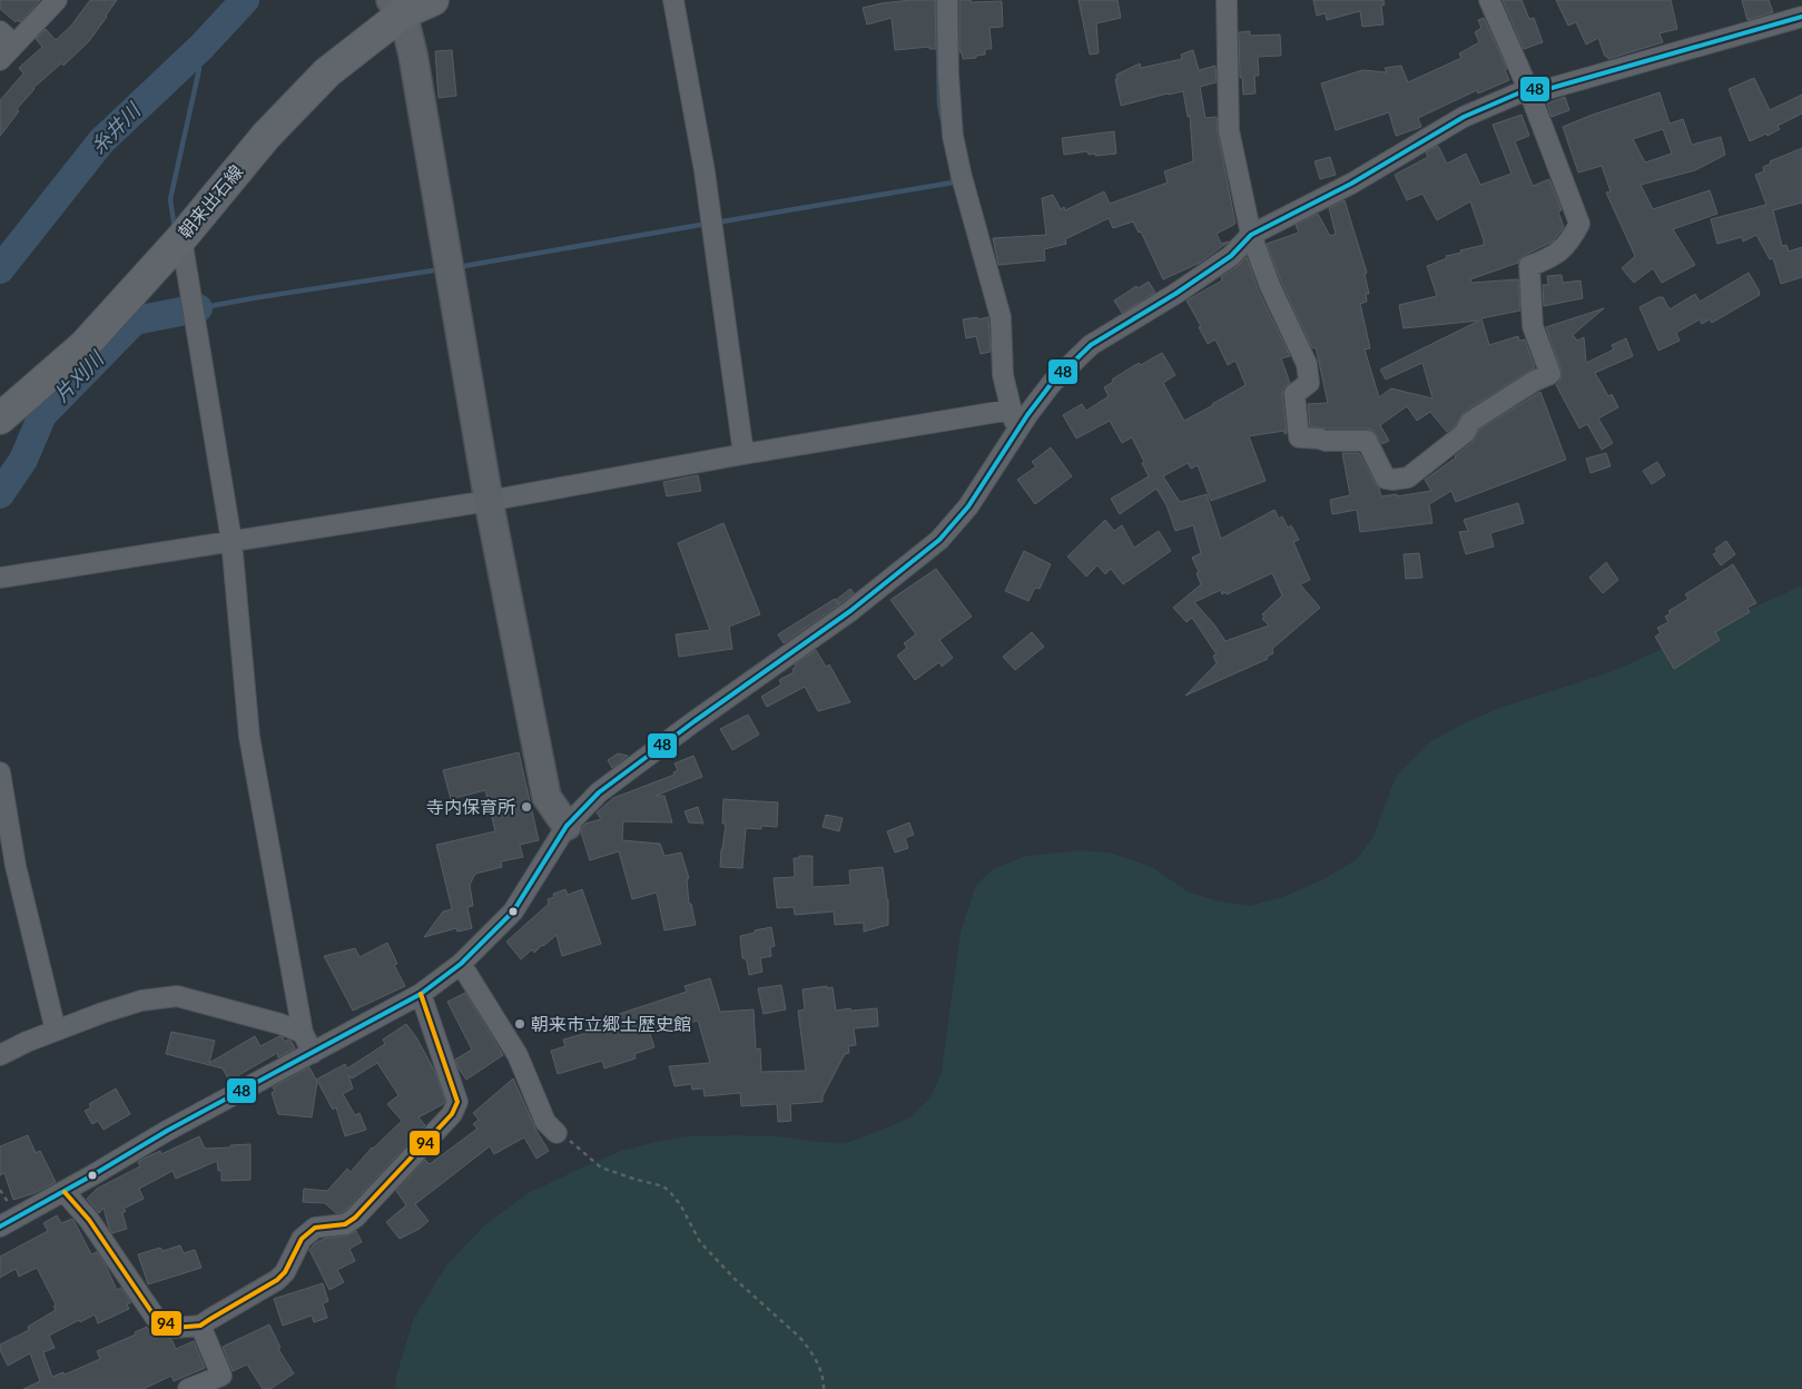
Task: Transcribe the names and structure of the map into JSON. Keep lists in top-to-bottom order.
{
  "streets": {
    "main road": ["朝来出石線"]
  },
  "water": ["糸井川", "片刈川"],
  "places": ["寺内保育所", "朝来市立郷土歴史館"],
  "lines": ["transit line 48", "transit line 94"]
}
